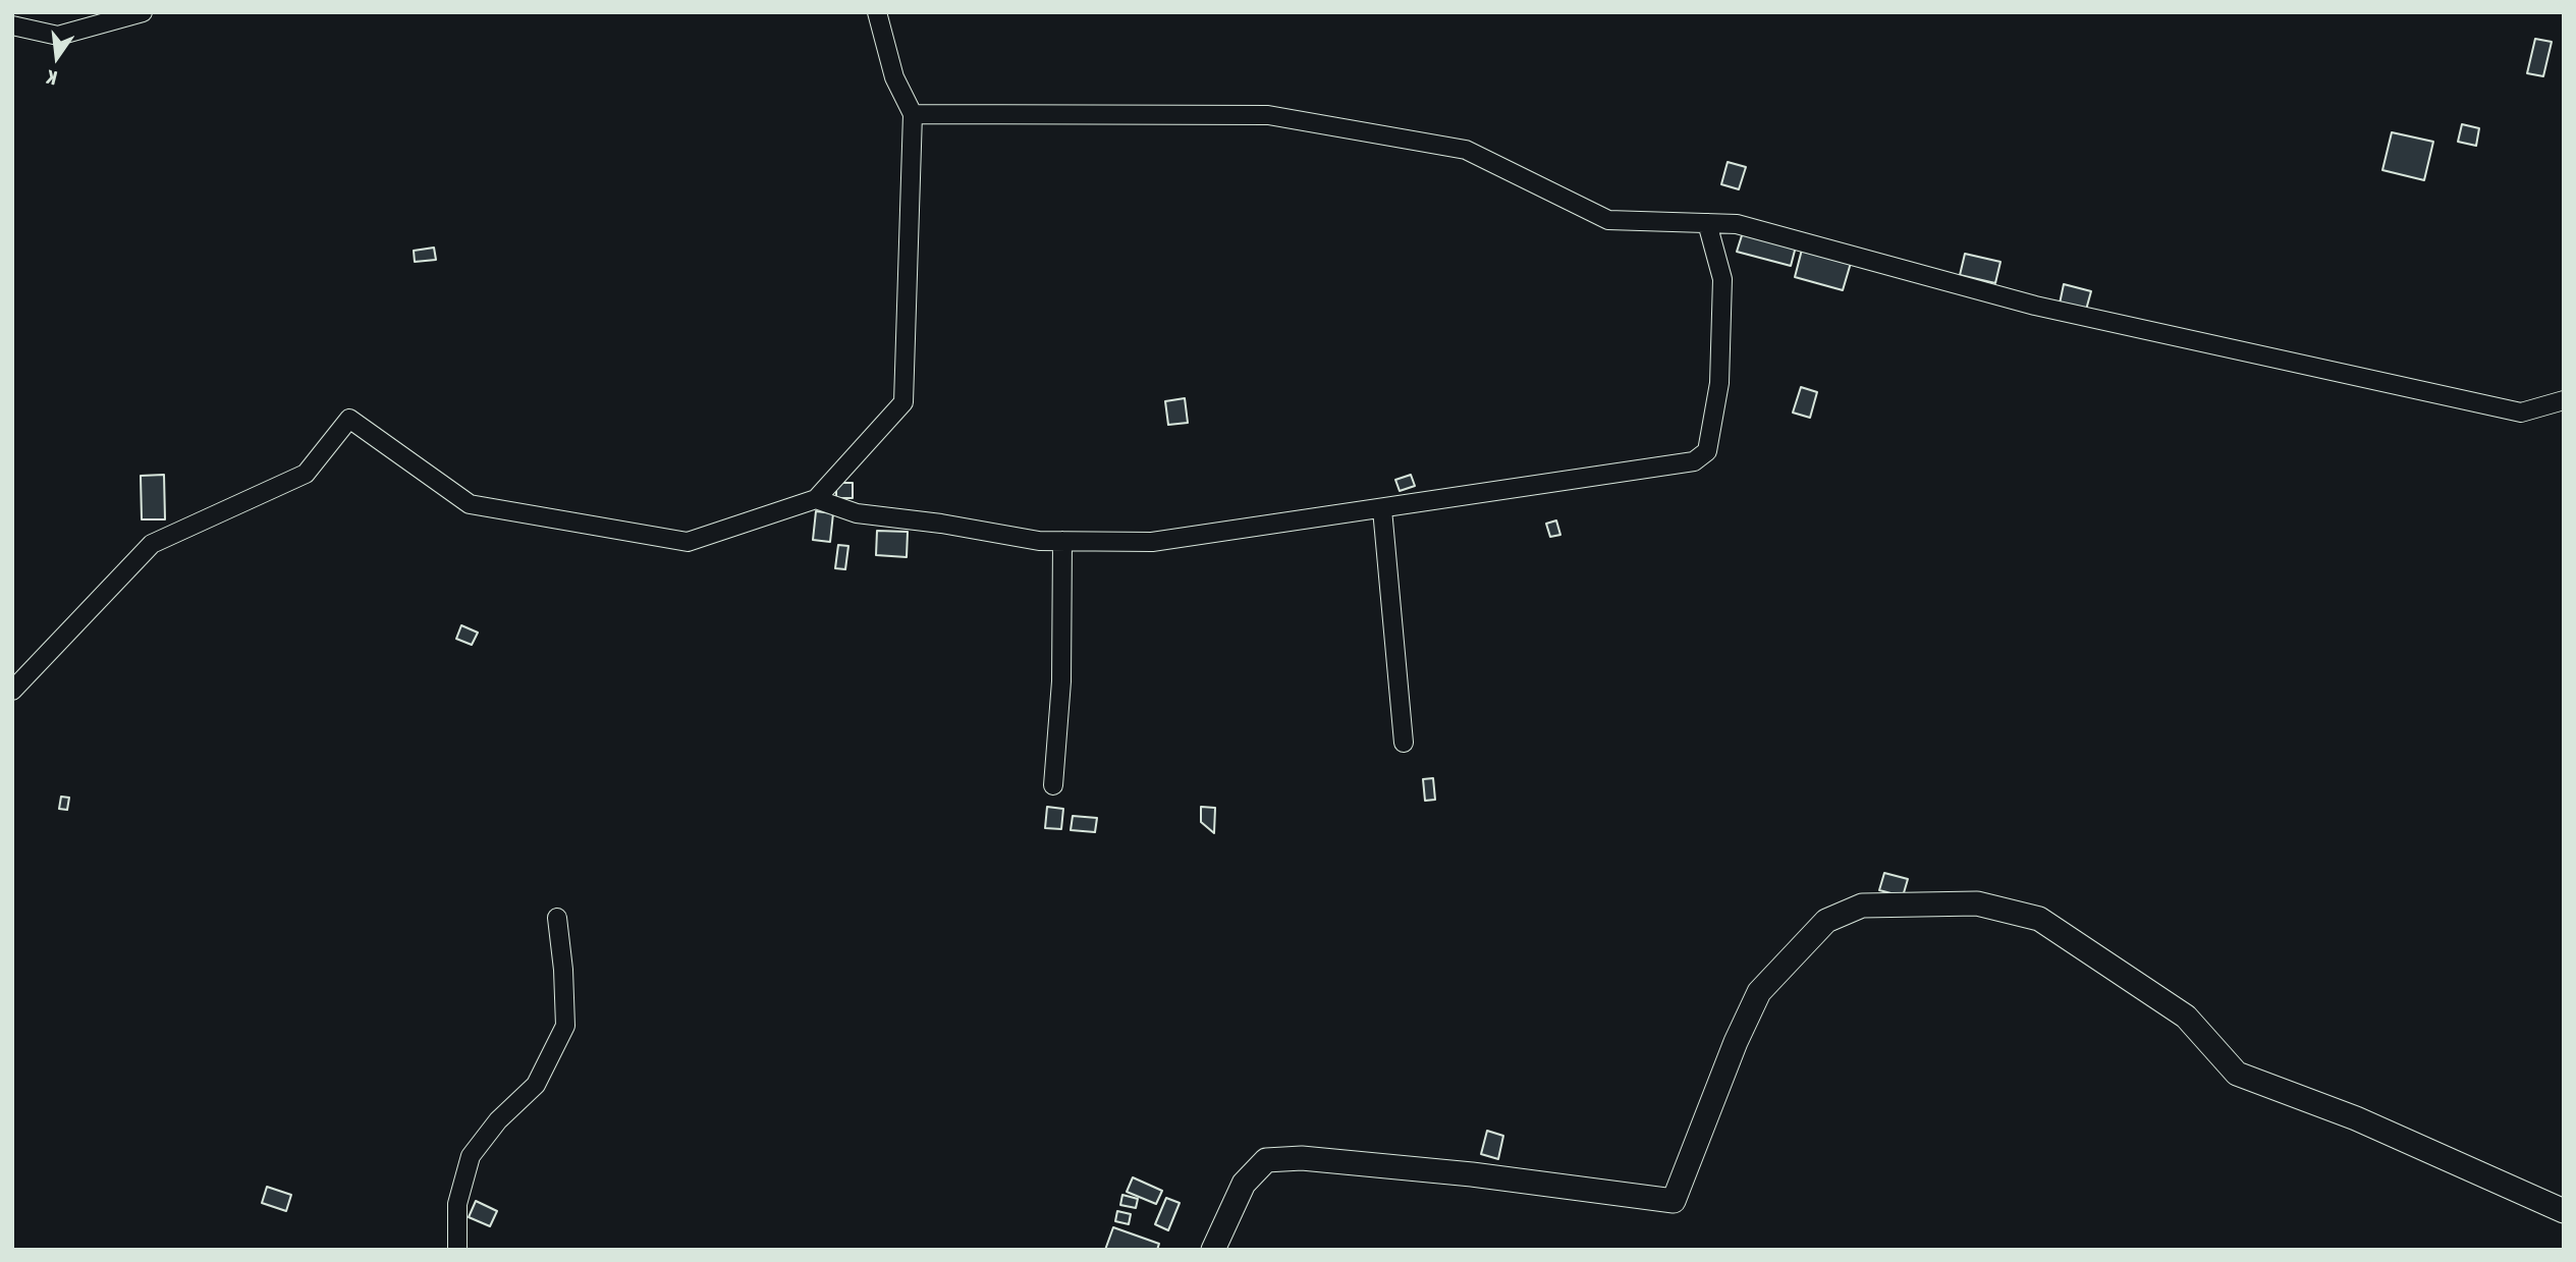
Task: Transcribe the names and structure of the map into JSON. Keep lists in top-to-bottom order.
{
  "north": "bottom"
}
